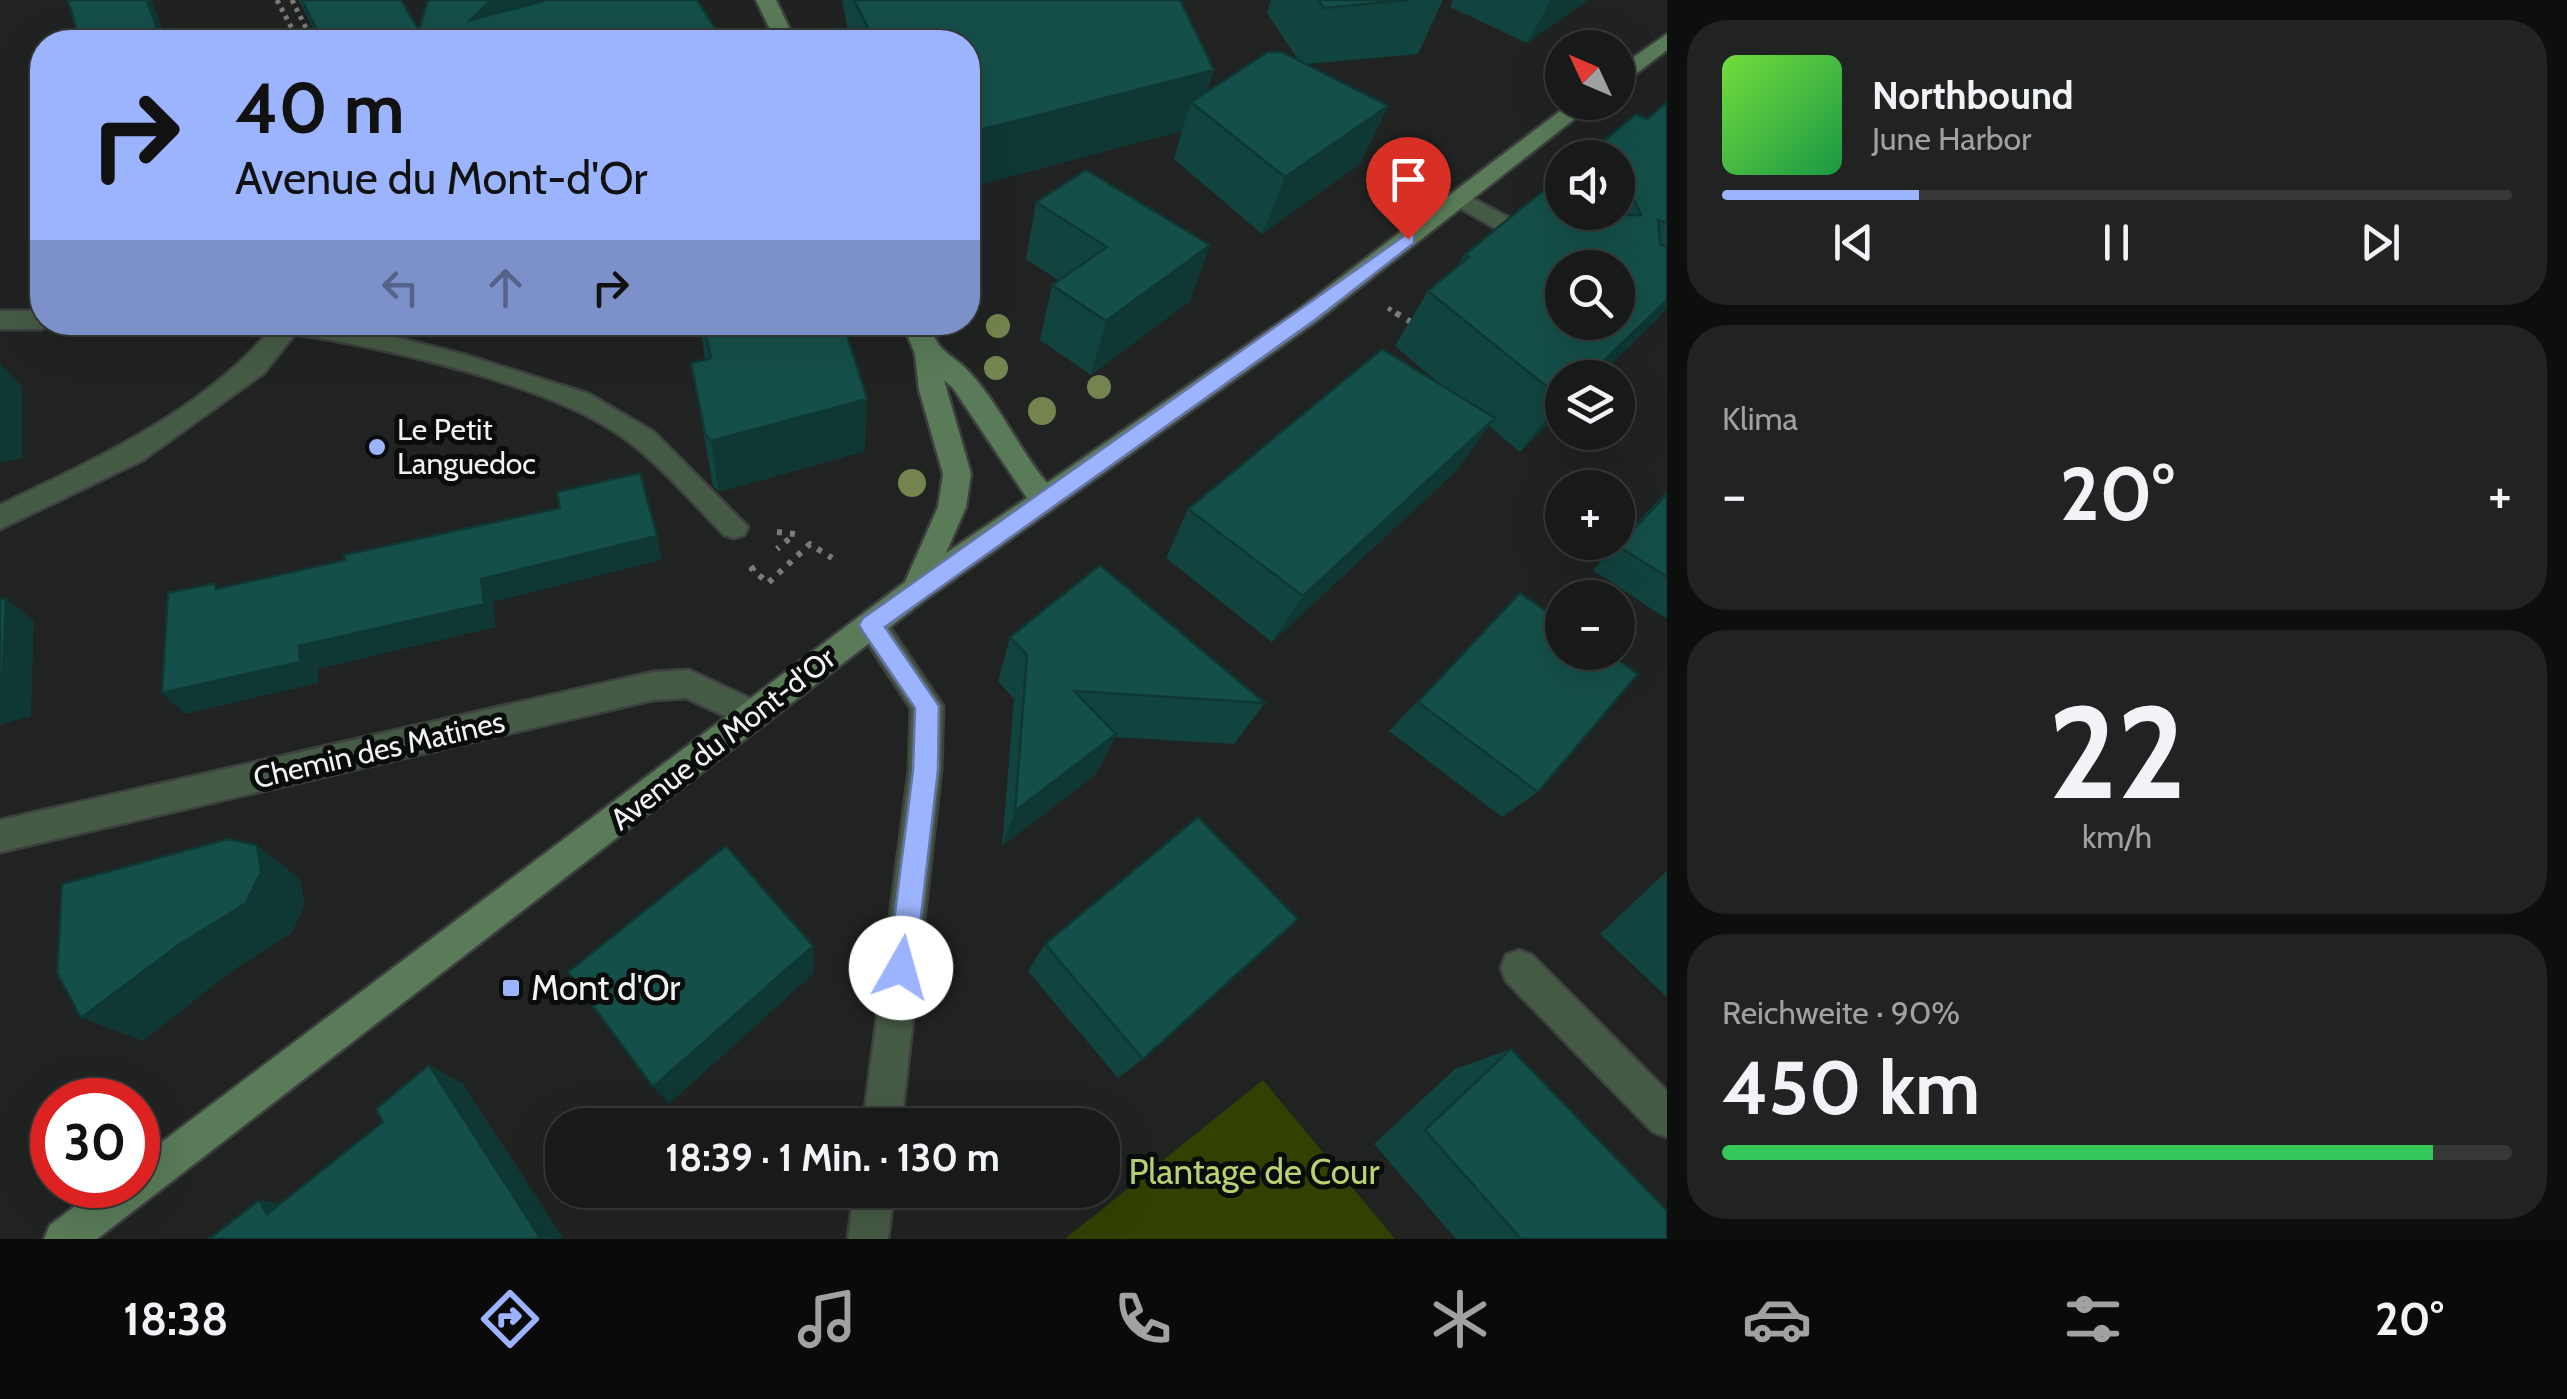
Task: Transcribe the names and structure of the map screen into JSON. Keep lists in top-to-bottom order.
{
  "streets": {
    "street": ["Avenue du Mont-d'Or", "Chemin des Matines"]
  },
  "crossings": [
    ["Avenue du Mont-d'Or", "Chemin des Matines"]
  ],
  "parks": ["Plantage de Cour"],
  "places": {
    "other": ["Le Petit Languedoc"],
    "transit": ["Mont d'Or"]
  },
  "north": "top left",
  "page": {
    "map_buttons": ["+", "−"],
    "turn": ["40 m", "Avenue du Mont-d'Or"],
    "song": ["Northbound", "June Harbor"],
    "tile": [
      "Klima",
      ["22", "km/h"],
      ["Reichweite · 90%", "450 km"]
    ],
    "heat": ["−", "20°", "+"],
    "limit": "30",
    "trip": "18:39 · 1 Min. · 130 m",
    "tabs": ["18:38", "20°"]
  }
}
